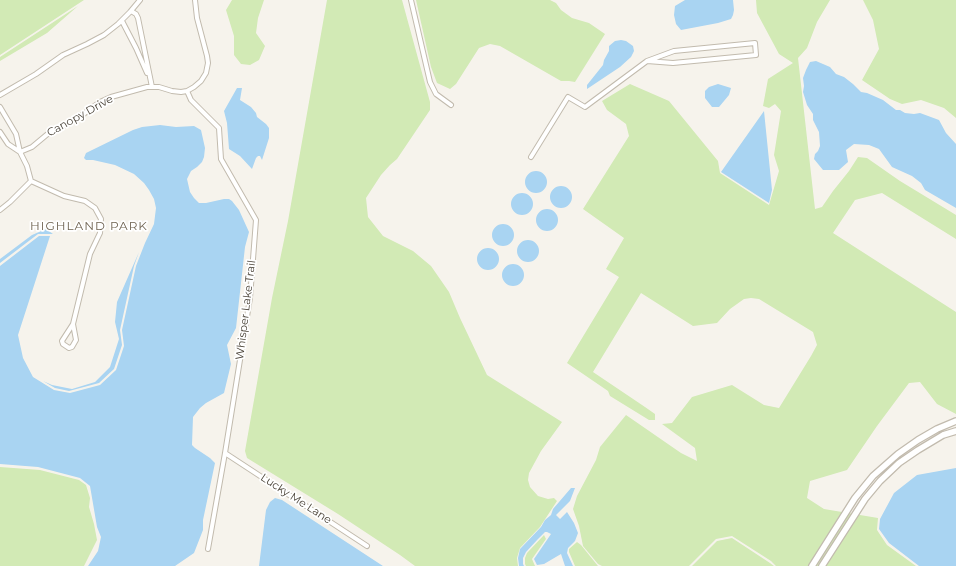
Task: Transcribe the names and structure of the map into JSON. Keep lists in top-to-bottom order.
{
  "streets": {
    "street": ["Canopy Drive", "Whisper Lake Trail", "Lucky Me Lane"]
  },
  "crossings": [
    ["Canopy Drive", "Whisper Lake Trail"],
    ["Whisper Lake Trail", "Lucky Me Lane"]
  ],
  "districts": ["HIGHLAND PARK"]
}
